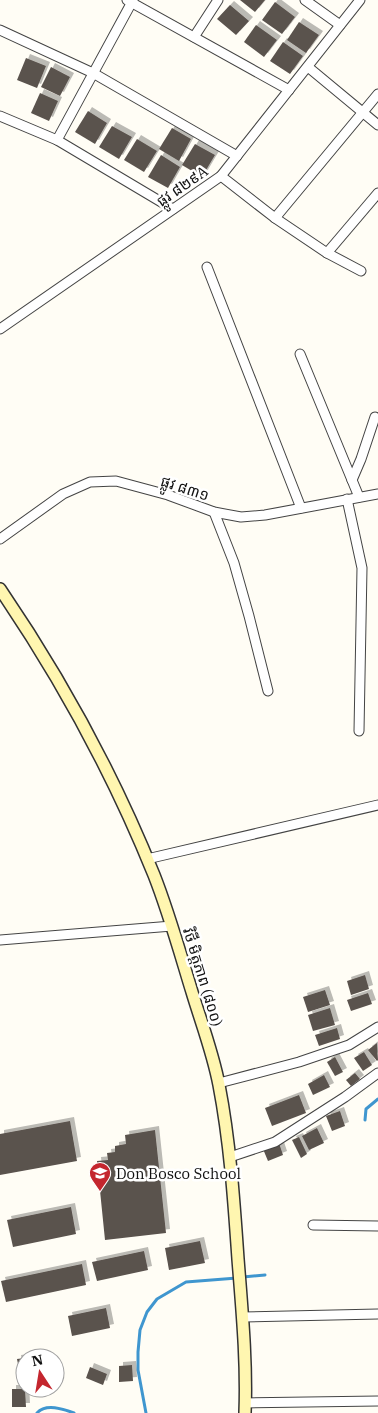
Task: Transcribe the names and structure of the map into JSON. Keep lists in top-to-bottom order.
{
  "streets": {
    "main road": ["វិថី មិត្តភាព (៨០០)"],
    "street": ["ផ្លូវ ៨២៩A", "ផ្លូវ ៨៣១"]
  },
  "places": {
    "school or university": ["Don Bosco School"]
  },
  "north": "top"
}
